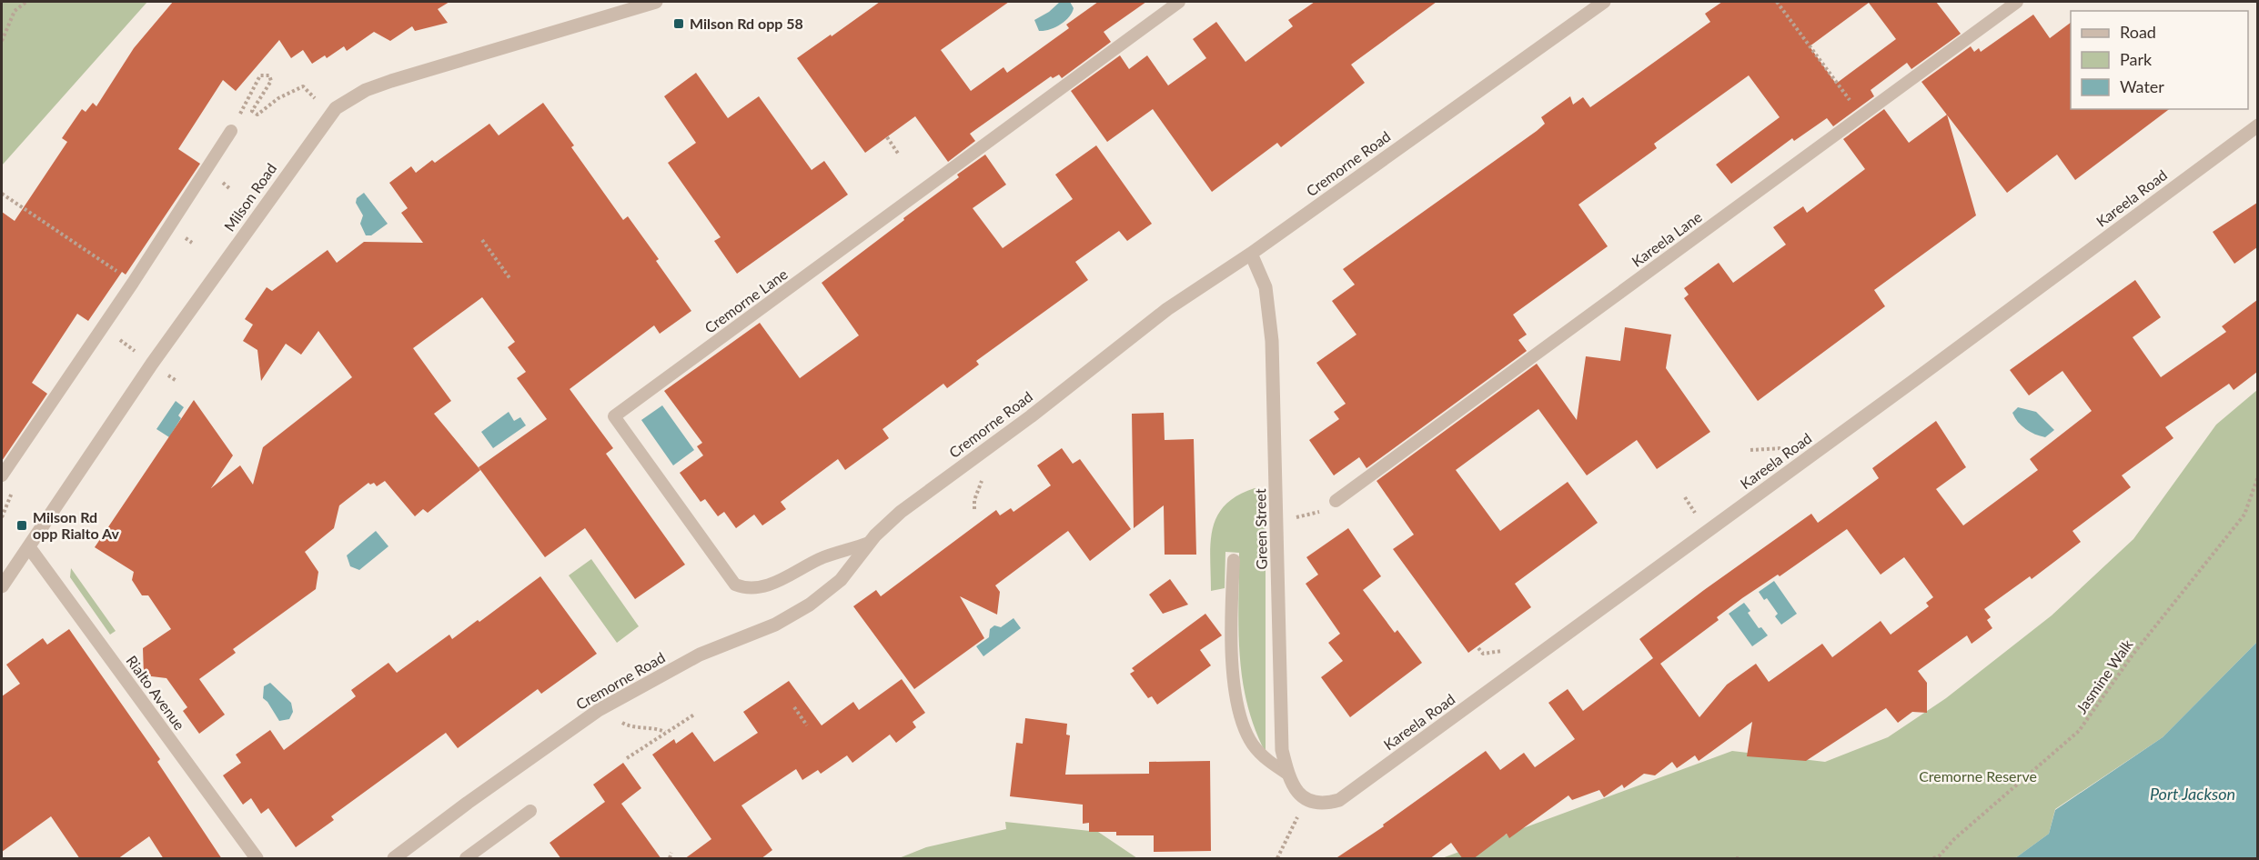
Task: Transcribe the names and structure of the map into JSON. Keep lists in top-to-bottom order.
{
  "streets": {
    "street": [
      "Cremorne Road",
      "Milson Road",
      "Kareela Road",
      "Green Street",
      "Rialto Avenue"
    ],
    "lane": ["Kareela Lane", "Cremorne Lane"],
    "path": ["Jasmine Walk"]
  },
  "crossings": [
    ["Cremorne Road", "Cremorne Lane"],
    ["Cremorne Road", "Green Street"],
    ["Milson Road", "Rialto Avenue"],
    ["Kareela Road", "Green Street"]
  ],
  "water": ["Port Jackson"],
  "parks": ["Cremorne Reserve"],
  "places": {
    "transit": ["Milson Rd opp 58", "Milson Rd opp Rialto Av"]
  },
  "legend": ["Road", "Park", "Water"]
}
